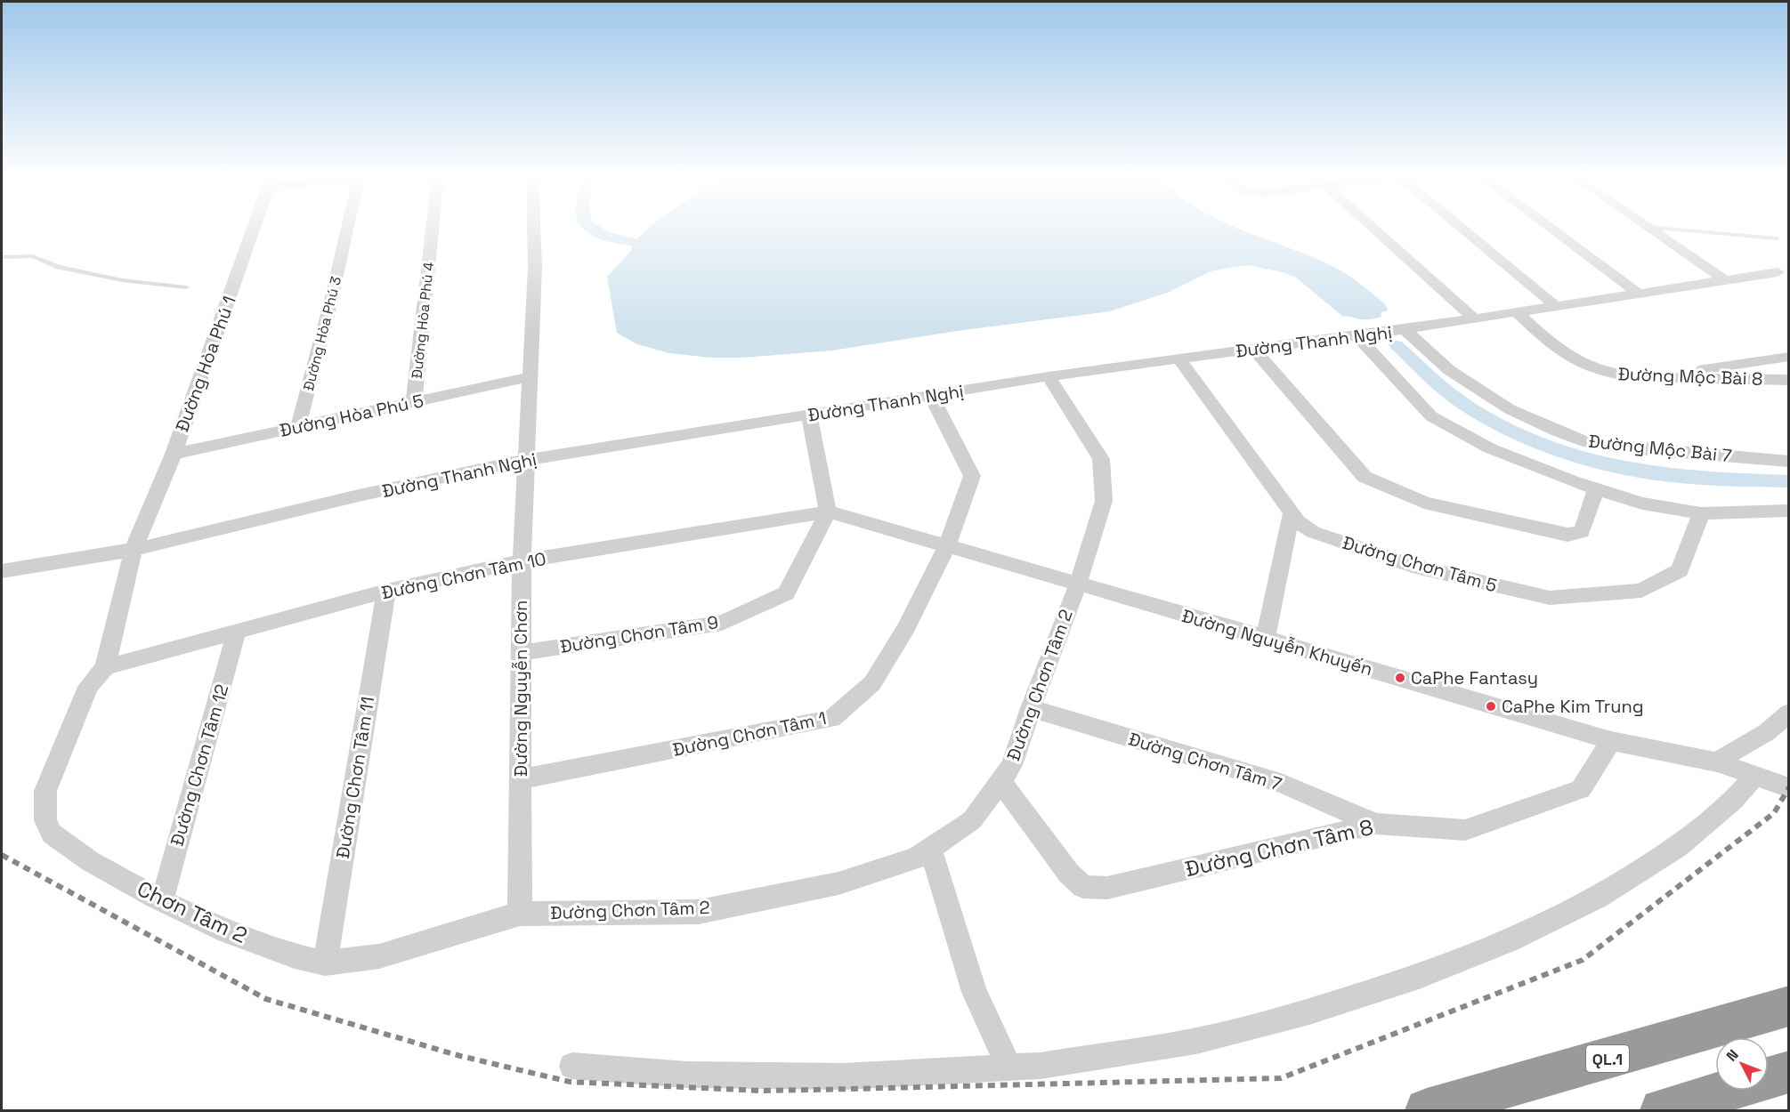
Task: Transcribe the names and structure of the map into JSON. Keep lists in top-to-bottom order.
{
  "streets": {
    "highway": ["QL.1"],
    "street": [
      "Đường Hòa Phú 4",
      "Đường Hòa Phú 3",
      "Đường Thanh Nghị",
      "Đường Hòa Phú 1",
      "Đường Mộc Bài 8",
      "Đường Hòa Phú 5",
      "Đường Mộc Bài 7",
      "Đường Chơn Tâm 5",
      "Đường Chơn Tâm 10",
      "Đường Chơn Tâm 9",
      "Đường Nguyễn Khuyến",
      "Đường Chơn Tâm 2",
      "Đường Nguyễn Chơn",
      "Đường Chơn Tâm 1",
      "Đường Chơn Tâm 7",
      "Đường Chơn Tâm 12",
      "Đường Chơn Tâm 11",
      "Đường Chơn Tâm 8",
      "Chơn Tâm 2"
    ]
  },
  "crossings": [
    ["Đường Hòa Phú 4", "Đường Hòa Phú 5"],
    ["Đường Hòa Phú 3", "Đường Hòa Phú 5"],
    ["Đường Thanh Nghị", "Đường Hòa Phú 1"],
    ["Đường Thanh Nghị", "Đường Mộc Bài 8"],
    ["Đường Thanh Nghị", "Đường Mộc Bài 7"],
    ["Đường Thanh Nghị", "Đường Chơn Tâm 5"],
    ["Đường Thanh Nghị", "Đường Chơn Tâm 2"],
    ["Đường Thanh Nghị", "Đường Nguyễn Chơn"],
    ["Đường Thanh Nghị", "Đường Chơn Tâm 1"],
    ["Đường Hòa Phú 1", "Đường Hòa Phú 5"],
    ["Đường Hòa Phú 5", "Đường Nguyễn Chơn"],
    ["Đường Chơn Tâm 10", "Đường Chơn Tâm 9"],
    ["Đường Chơn Tâm 10", "Đường Nguyễn Khuyến"],
    ["Đường Chơn Tâm 10", "Đường Nguyễn Chơn"],
    ["Đường Chơn Tâm 10", "Đường Chơn Tâm 12"],
    ["Đường Chơn Tâm 10", "Đường Chơn Tâm 11"],
    ["Đường Chơn Tâm 10", "Chơn Tâm 2"],
    ["Đường Chơn Tâm 9", "Đường Nguyễn Khuyến"],
    ["Đường Chơn Tâm 9", "Đường Nguyễn Chơn"],
    ["Đường Nguyễn Khuyến", "Đường Chơn Tâm 2"],
    ["Đường Nguyễn Khuyến", "Đường Chơn Tâm 1"],
    ["Đường Nguyễn Khuyến", "Đường Chơn Tâm 8"],
    ["Đường Chơn Tâm 2", "Đường Nguyễn Chơn"],
    ["Đường Chơn Tâm 2", "Đường Chơn Tâm 7"],
    ["Đường Chơn Tâm 2", "Đường Chơn Tâm 8"],
    ["Đường Chơn Tâm 2", "Chơn Tâm 2"],
    ["Đường Nguyễn Chơn", "Đường Chơn Tâm 1"],
    ["Đường Nguyễn Chơn", "Chơn Tâm 2"],
    ["Đường Chơn Tâm 7", "Đường Chơn Tâm 8"],
    ["Đường Chơn Tâm 12", "Chơn Tâm 2"],
    ["Đường Chơn Tâm 11", "Chơn Tâm 2"]
  ],
  "places": ["CaPhe Fantasy", "CaPhe Kim Trung"],
  "north": "top left"
}
